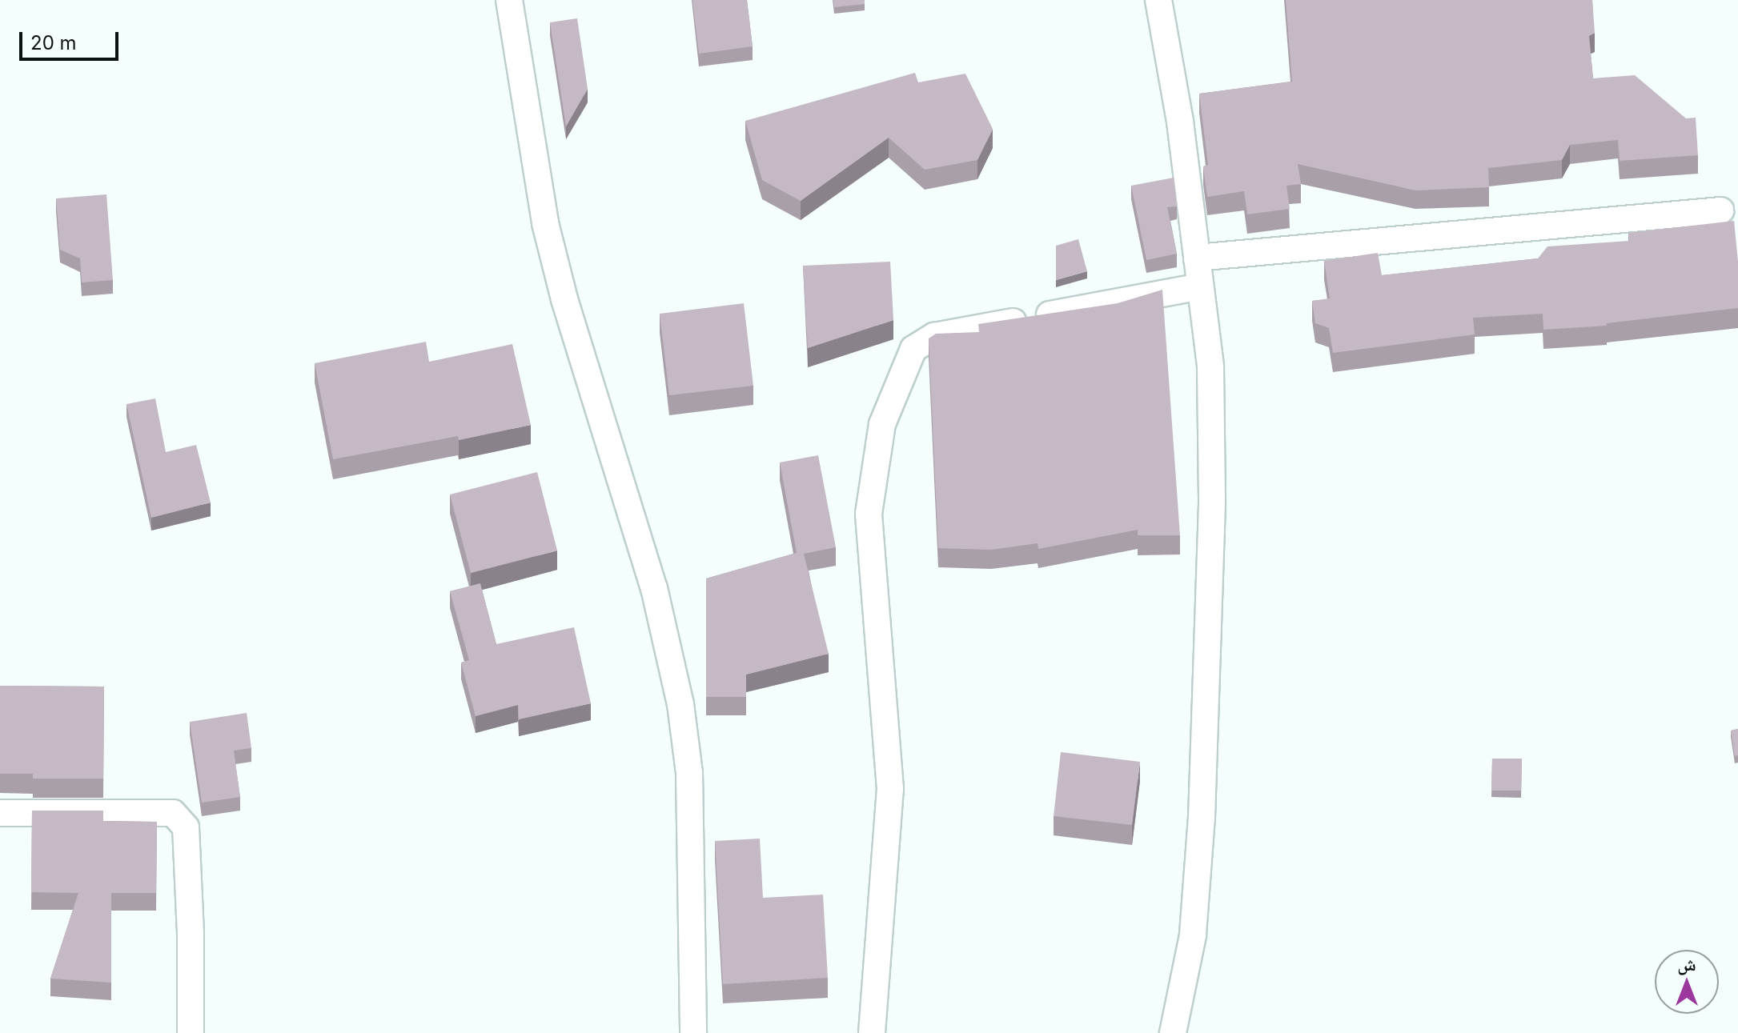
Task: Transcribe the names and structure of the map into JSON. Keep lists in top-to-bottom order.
{
  "scale_bar": "20 m",
  "north": "top"
}
